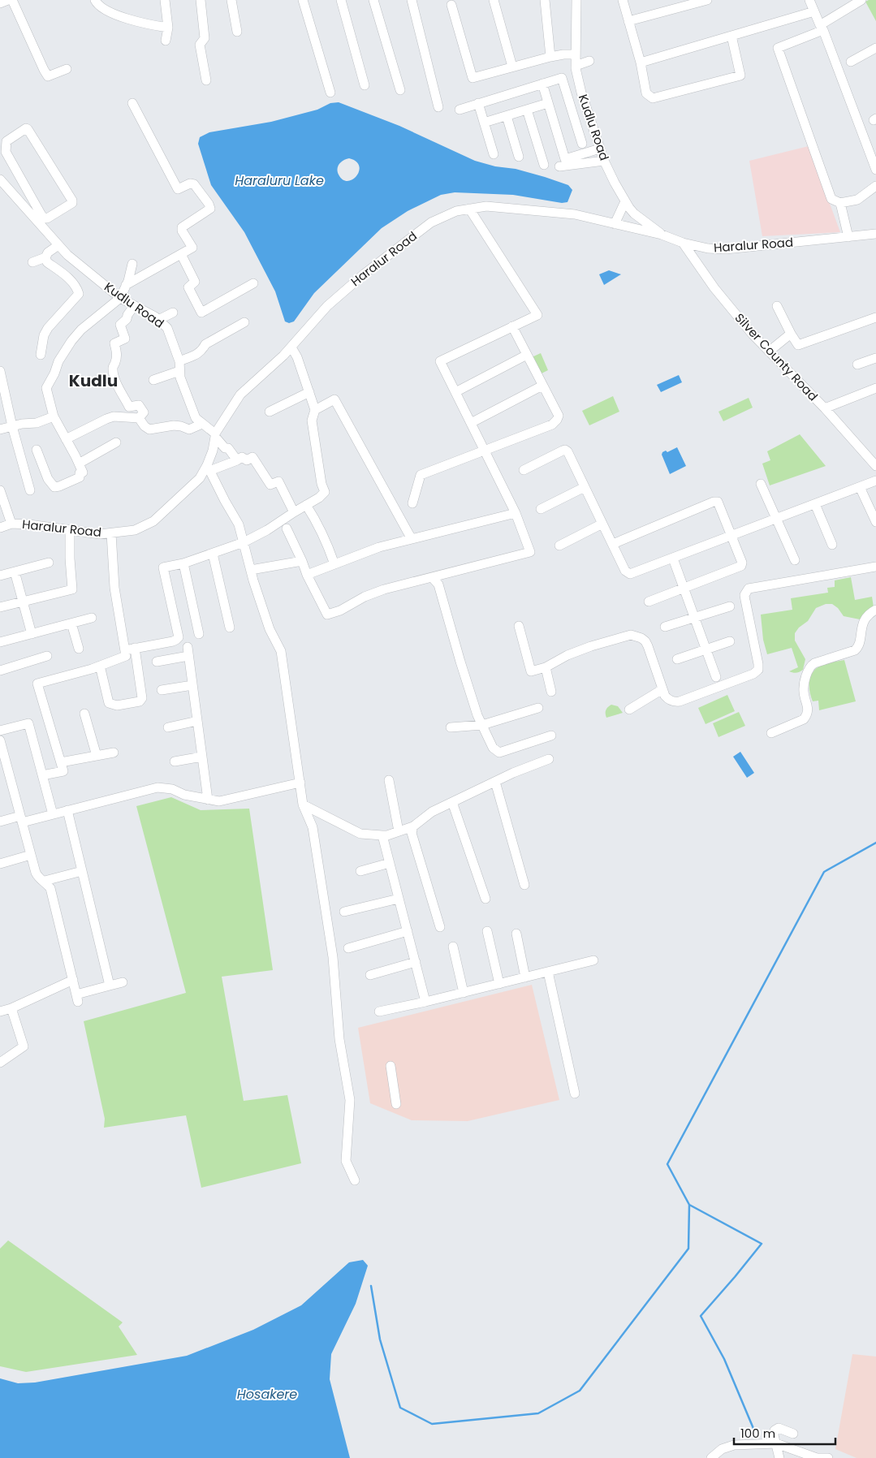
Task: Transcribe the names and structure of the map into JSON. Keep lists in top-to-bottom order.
{
  "streets": {
    "street": ["Kudlu Road", "Haralur Road", "Silver County Road"]
  },
  "crossings": [
    ["Kudlu Road", "Haralur Road"],
    ["Haralur Road", "Silver County Road"]
  ],
  "districts": ["Kudlu"],
  "water": ["Haraluru Lake", "Hosakere"],
  "scale_bar": "100 m"
}
